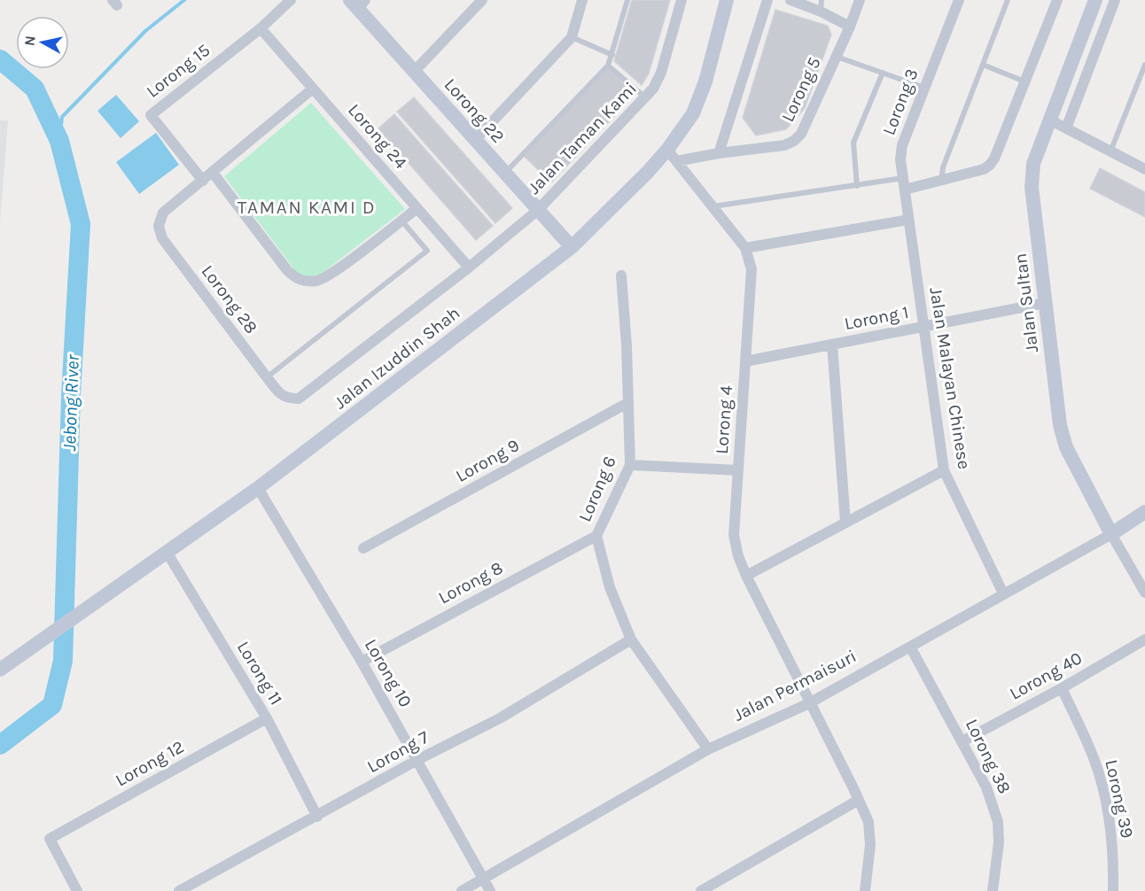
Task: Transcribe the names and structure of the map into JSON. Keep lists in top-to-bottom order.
{
  "streets": {
    "main road": [
      "Lorong 22",
      "Jalan Sultan",
      "Jalan Izuddin Shah",
      "Jalan Permaisuri"
    ],
    "street": [
      "Lorong 15",
      "Lorong 5",
      "Lorong 3",
      "Lorong 24",
      "Jalan Taman Kami",
      "Lorong 28",
      "Lorong 1",
      "Jalan Malayan Chinese",
      "Lorong 4",
      "Lorong 9",
      "Lorong 6",
      "Lorong 8",
      "Lorong 11",
      "Lorong 10",
      "Lorong 40",
      "Lorong 7",
      "Lorong 38",
      "Lorong 12",
      "Lorong 39"
    ]
  },
  "crossings": [
    ["Lorong 15", "Lorong 24"],
    ["Lorong 15", "Lorong 28"],
    ["Lorong 5", "Jalan Izuddin Shah"],
    ["Lorong 5", "Lorong 4"],
    ["Lorong 3", "Jalan Malayan Chinese"],
    ["Lorong 22", "Jalan Taman Kami"],
    ["Lorong 22", "Jalan Izuddin Shah"],
    ["Lorong 24", "Lorong 28"],
    ["Jalan Sultan", "Lorong 1"],
    ["Jalan Sultan", "Jalan Permaisuri"],
    ["Lorong 1", "Jalan Malayan Chinese"],
    ["Lorong 1", "Lorong 4"],
    ["Jalan Izuddin Shah", "Lorong 4"],
    ["Jalan Izuddin Shah", "Lorong 11"],
    ["Jalan Izuddin Shah", "Lorong 10"],
    ["Jalan Malayan Chinese", "Jalan Permaisuri"],
    ["Lorong 4", "Jalan Permaisuri"],
    ["Lorong 9", "Lorong 6"],
    ["Lorong 6", "Lorong 8"],
    ["Lorong 6", "Jalan Permaisuri"],
    ["Lorong 6", "Lorong 7"],
    ["Lorong 8", "Lorong 10"],
    ["Lorong 11", "Lorong 7"],
    ["Lorong 11", "Lorong 12"],
    ["Lorong 10", "Jalan Permaisuri"],
    ["Lorong 10", "Lorong 7"],
    ["Lorong 40", "Lorong 38"],
    ["Lorong 40", "Lorong 39"],
    ["Jalan Permaisuri", "Lorong 38"]
  ],
  "districts": ["TAMAN KAMI D"],
  "water": ["Jebong River"],
  "north": "left"
}
